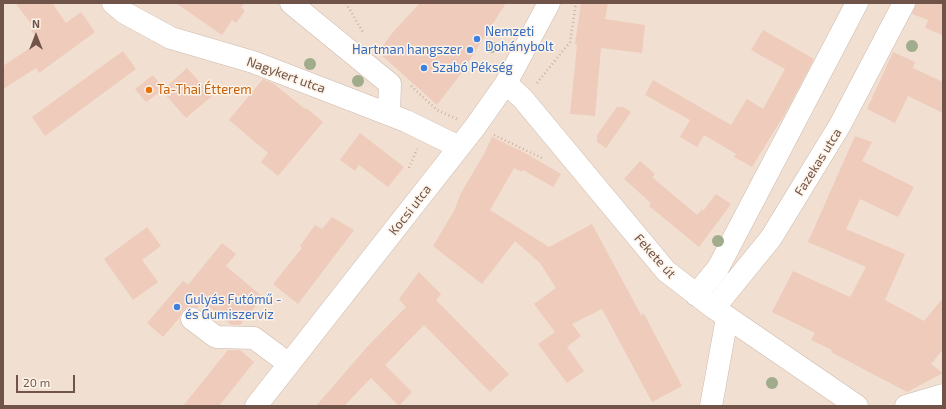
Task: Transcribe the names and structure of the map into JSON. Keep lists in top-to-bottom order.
{
  "streets": {
    "street": [
      "Nagykert utca",
      "Fazekas utca",
      "Kocsi utca",
      "Fekete út"
    ]
  },
  "crossings": [
    ["Nagykert utca", "Kocsi utca"],
    ["Fazekas utca", "Fekete út"],
    ["Kocsi utca", "Fekete út"]
  ],
  "places": [
    "Nemzeti Dohánybolt",
    "Hartman hangszer",
    "Szabó Pékség",
    "Ta-Thai Étterem",
    "Gulyás Futómű - és Gumiszerviz"
  ],
  "scale_bar": "20 m",
  "north": "top"
}
